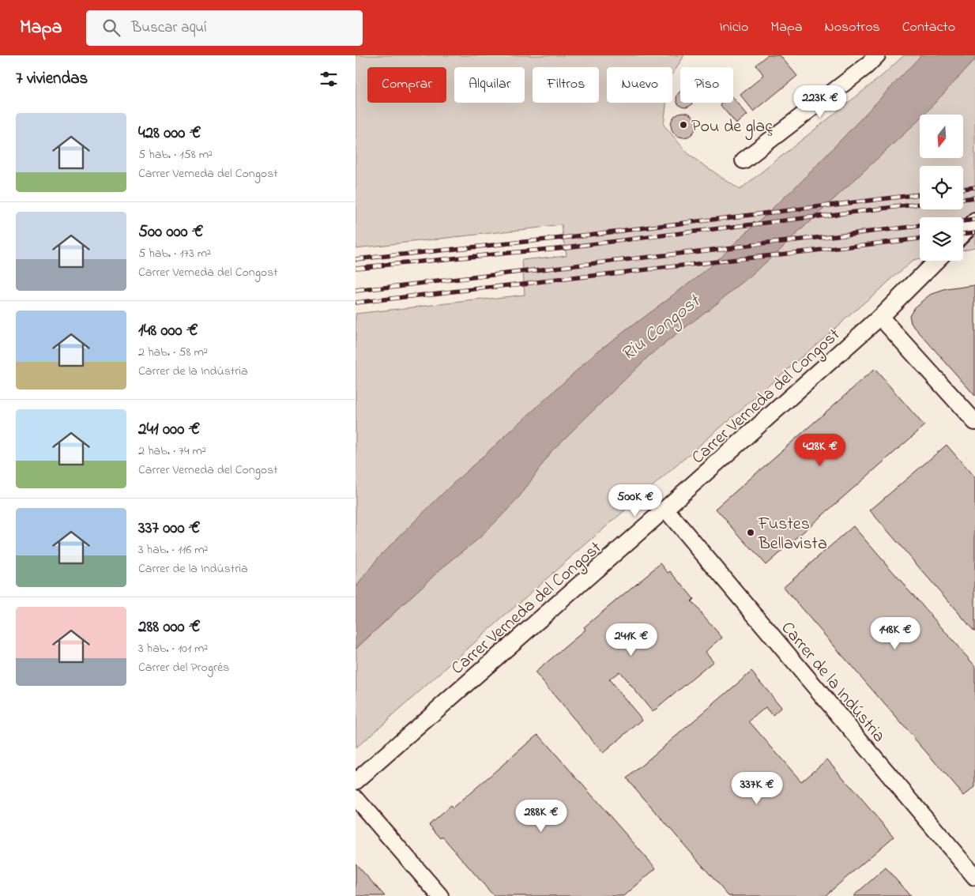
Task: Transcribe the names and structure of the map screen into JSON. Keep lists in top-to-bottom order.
{
  "streets": {
    "street": ["Carrer Verneda del Congost", "Carrer de la Indústria"]
  },
  "crossings": [
    ["Carrer Verneda del Congost", "Carrer de la Indústria"]
  ],
  "water": ["Riu Congost"],
  "places": ["Pou de glaç", "Fustes Bellavista"],
  "north": "bottom",
  "page": {
    "header": "Mapa",
    "search": "Buscar aquí",
    "nav": [
      "Inicio",
      "Mapa",
      "Nosotros",
      "Contacto"
    ],
    "heading": "7 viviendas",
    "chip": [
      "Comprar",
      "Alquilar",
      "Filtros",
      "Nuevo",
      "Piso"
    ],
    "price": [
      "223K €",
      "428K €",
      "500K €",
      "148K €",
      "241K €",
      "337K €",
      "288K €"
    ],
    "list": [
      {
        "name": "428 000 €",
        "note": "5 hab. · 158 m² · Carrer Verneda del Congost"
      },
      {
        "name": "500 000 €",
        "note": "5 hab. · 173 m² · Carrer Verneda del Congost"
      },
      {
        "name": "148 000 €",
        "note": "2 hab. · 58 m² · Carrer de la Indústria"
      },
      {
        "name": "241 000 €",
        "note": "2 hab. · 74 m² · Carrer Verneda del Congost"
      },
      {
        "name": "337 000 €",
        "note": "3 hab. · 116 m² · Carrer de la Indústria"
      },
      {
        "name": "288 000 €",
        "note": "3 hab. · 101 m² · Carrer del Progrés"
      }
    ]
  }
}
